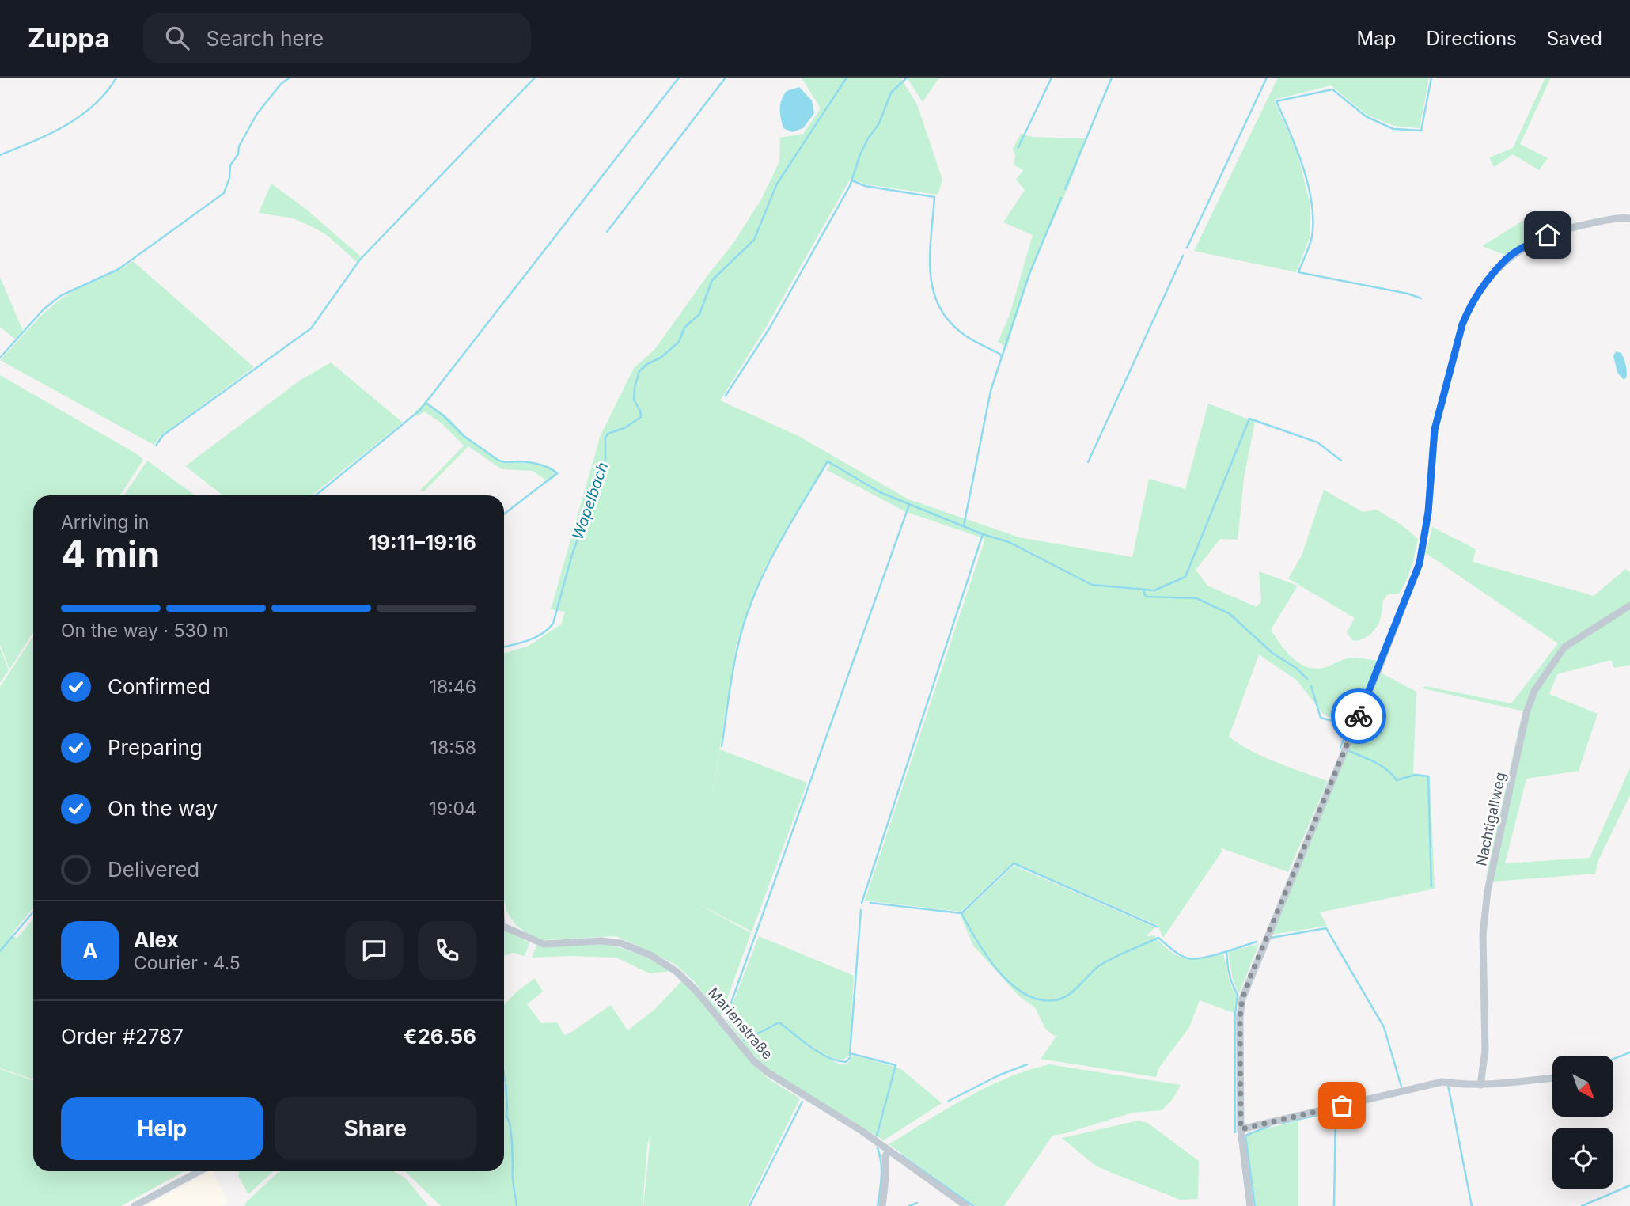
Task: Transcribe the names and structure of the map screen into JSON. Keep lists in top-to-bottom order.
{
  "streets": {
    "street": ["Nachtigallweg", "Marienstraße"]
  },
  "water": ["Wapelbach"],
  "north": "bottom right",
  "page": {
    "header": "Zuppa",
    "search": "Search here",
    "nav": ["Map", "Directions", "Saved"],
    "heading": ["4 min", "Arriving in", "19:11–19:16"],
    "panel": [
      "Alex",
      "Courier · 4.5",
      "Order #2787",
      "€26.56"
    ],
    "bar": "On the way · 530 m",
    "list": [
      ["Confirmed", "18:46"],
      ["Preparing", "18:58"],
      ["On the way", "19:04"],
      "Delivered"
    ],
    "round": "A",
    "buttons": ["Help", "Share"]
  }
}
